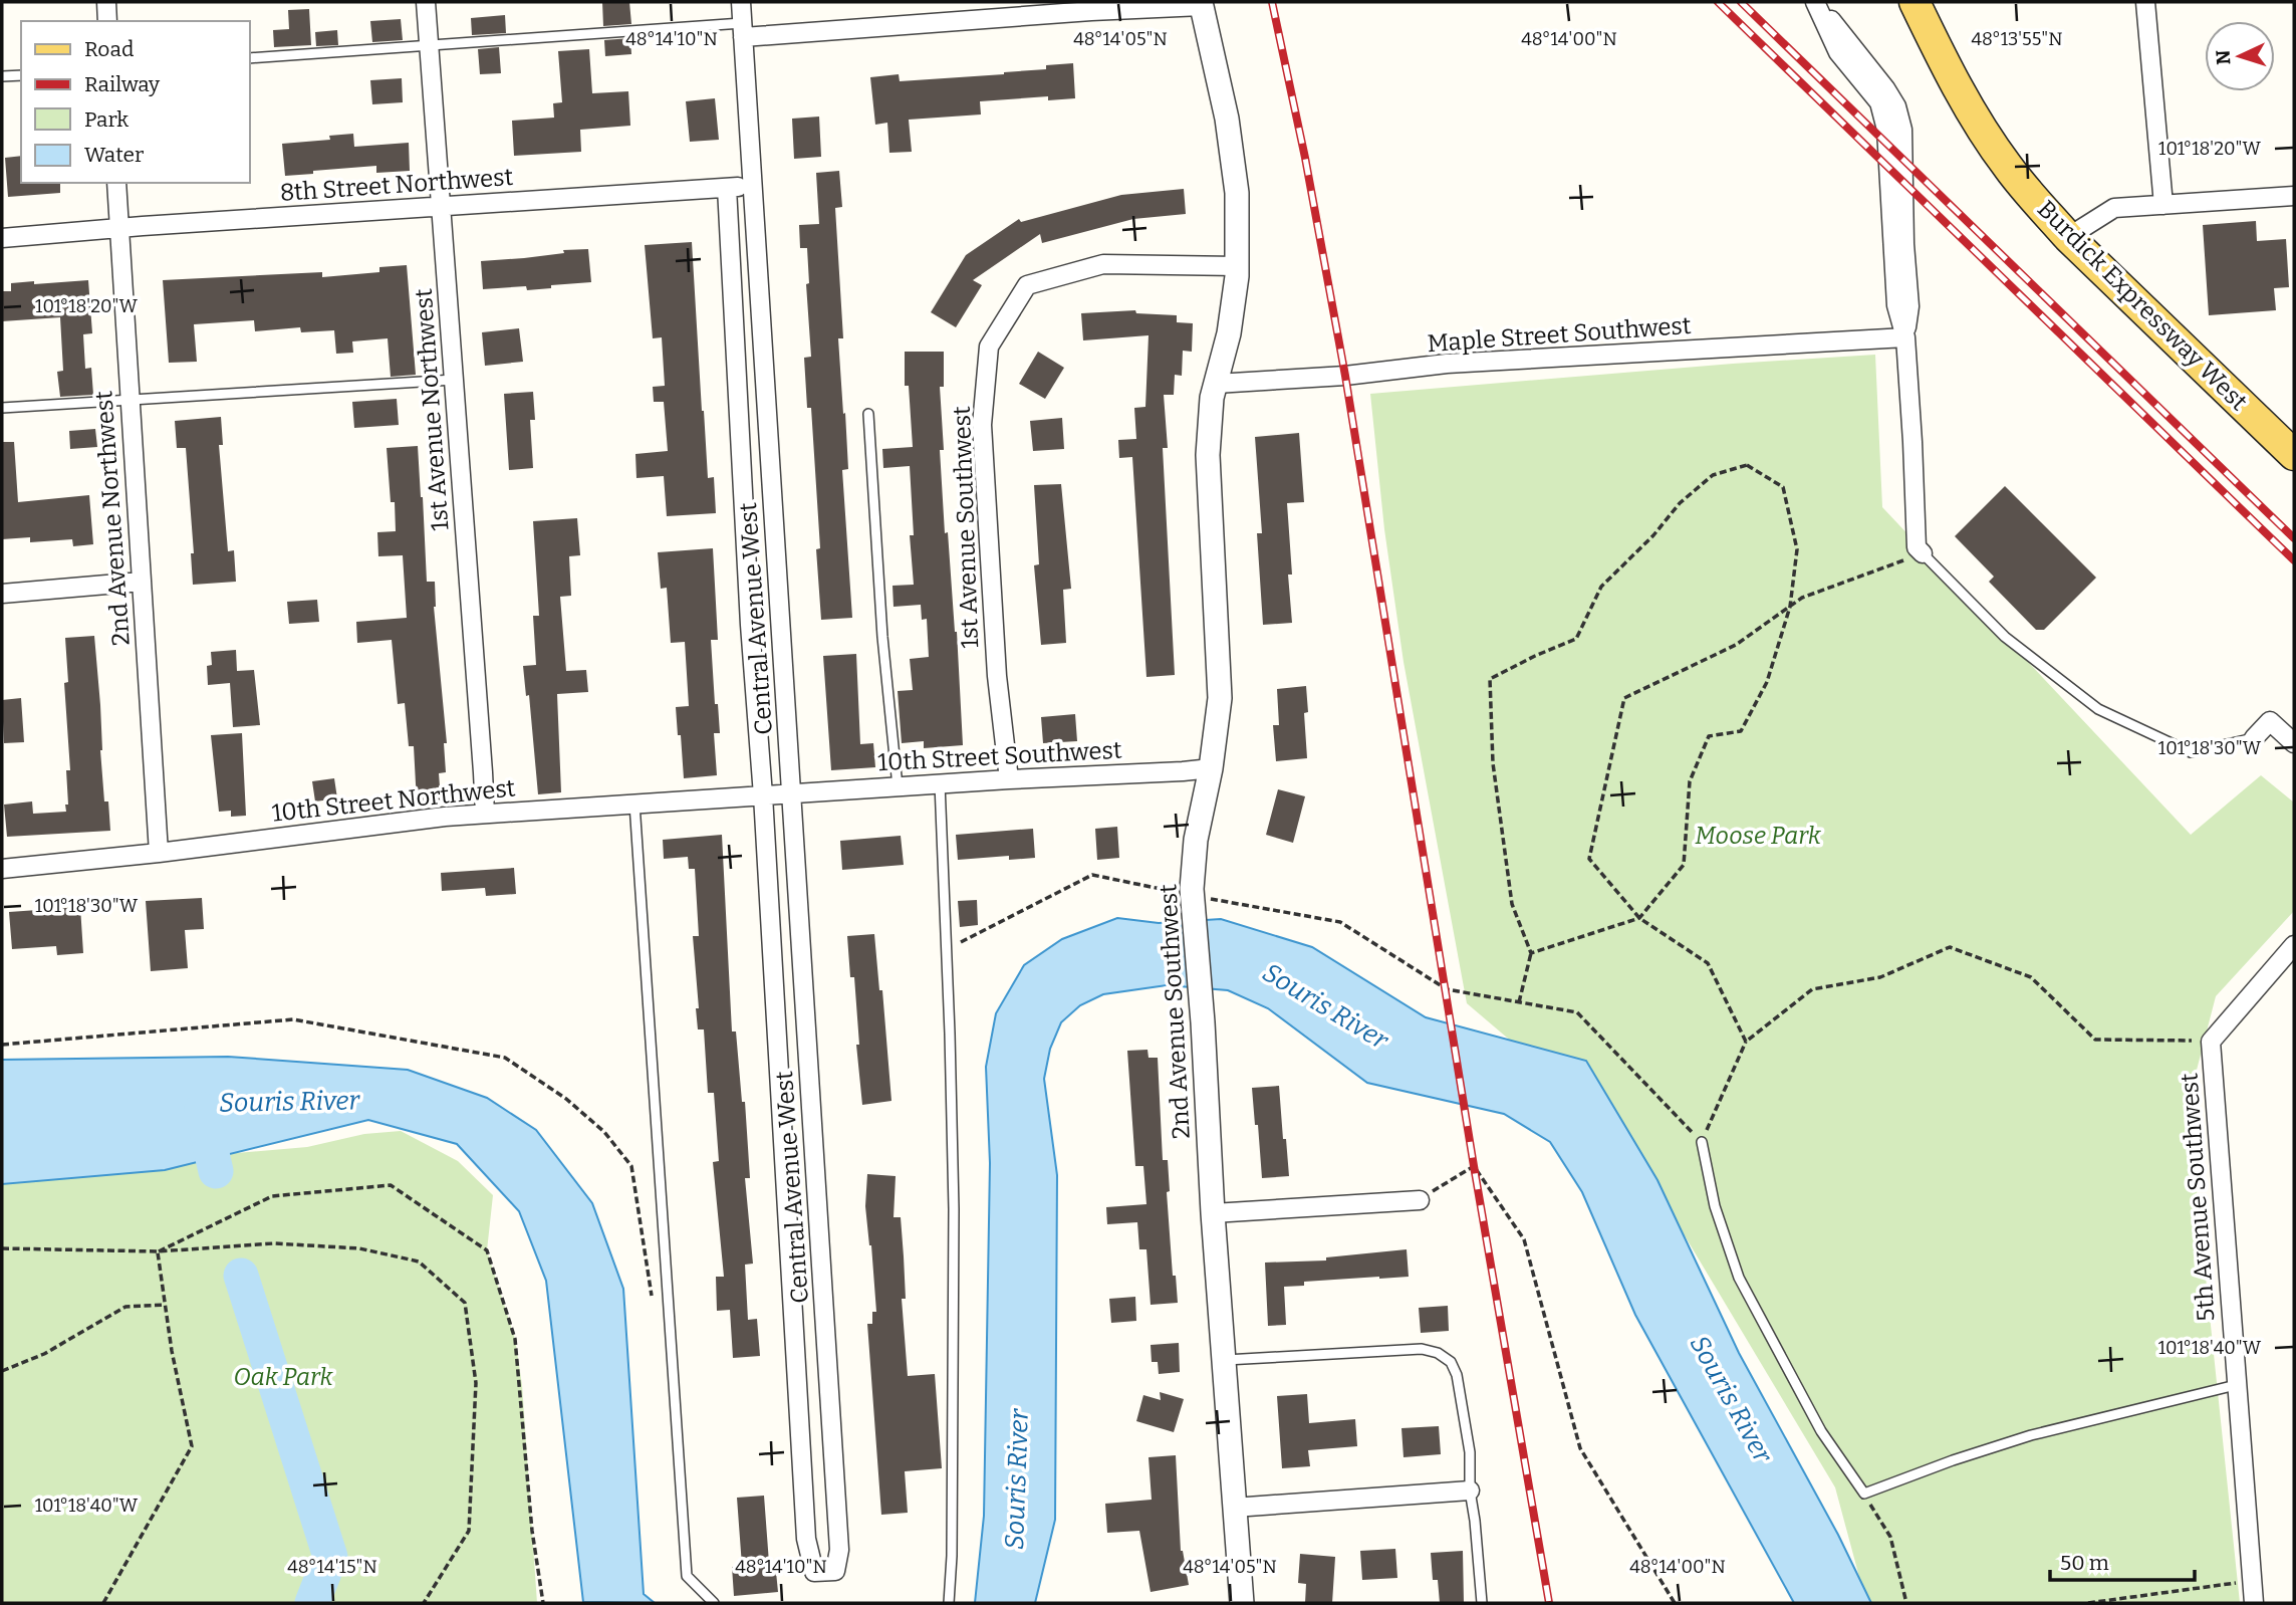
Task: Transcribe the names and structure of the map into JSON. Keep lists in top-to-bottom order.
{
  "streets": {
    "main road": ["Burdick Expressway West"],
    "street": [
      "8th Street Northwest",
      "Maple Street Southwest",
      "1st Avenue Northwest",
      "2nd Avenue Northwest",
      "1st Avenue Southwest",
      "Central Avenue West",
      "10th Street Southwest",
      "10th Street Northwest",
      "2nd Avenue Southwest",
      "5th Avenue Southwest"
    ]
  },
  "crossings": [
    ["8th Street Northwest", "1st Avenue Northwest"],
    ["8th Street Northwest", "2nd Avenue Northwest"],
    ["8th Street Northwest", "Central Avenue West"],
    ["Maple Street Southwest", "2nd Avenue Southwest"],
    ["1st Avenue Northwest", "10th Street Northwest"],
    ["2nd Avenue Northwest", "10th Street Northwest"],
    ["1st Avenue Southwest", "10th Street Southwest"],
    ["1st Avenue Southwest", "2nd Avenue Southwest"],
    ["Central Avenue West", "10th Street Southwest"],
    ["Central Avenue West", "10th Street Northwest"],
    ["10th Street Southwest", "10th Street Northwest"],
    ["10th Street Southwest", "2nd Avenue Southwest"]
  ],
  "water": ["Souris River"],
  "parks": ["Moose Park", "Oak Park"],
  "legend": [
    "Road",
    "Railway",
    "Park",
    "Water"
  ],
  "scale_bar": "50 m",
  "north": "left",
  "coordinates": [
    "48°14'10\"N",
    "48°14'05\"N",
    "48°14'00\"N",
    "48°13'55\"N",
    "101°18'20\"W",
    "101°18'30\"W",
    "101°18'40\"W",
    "48°14'15\"N"
  ]
}
